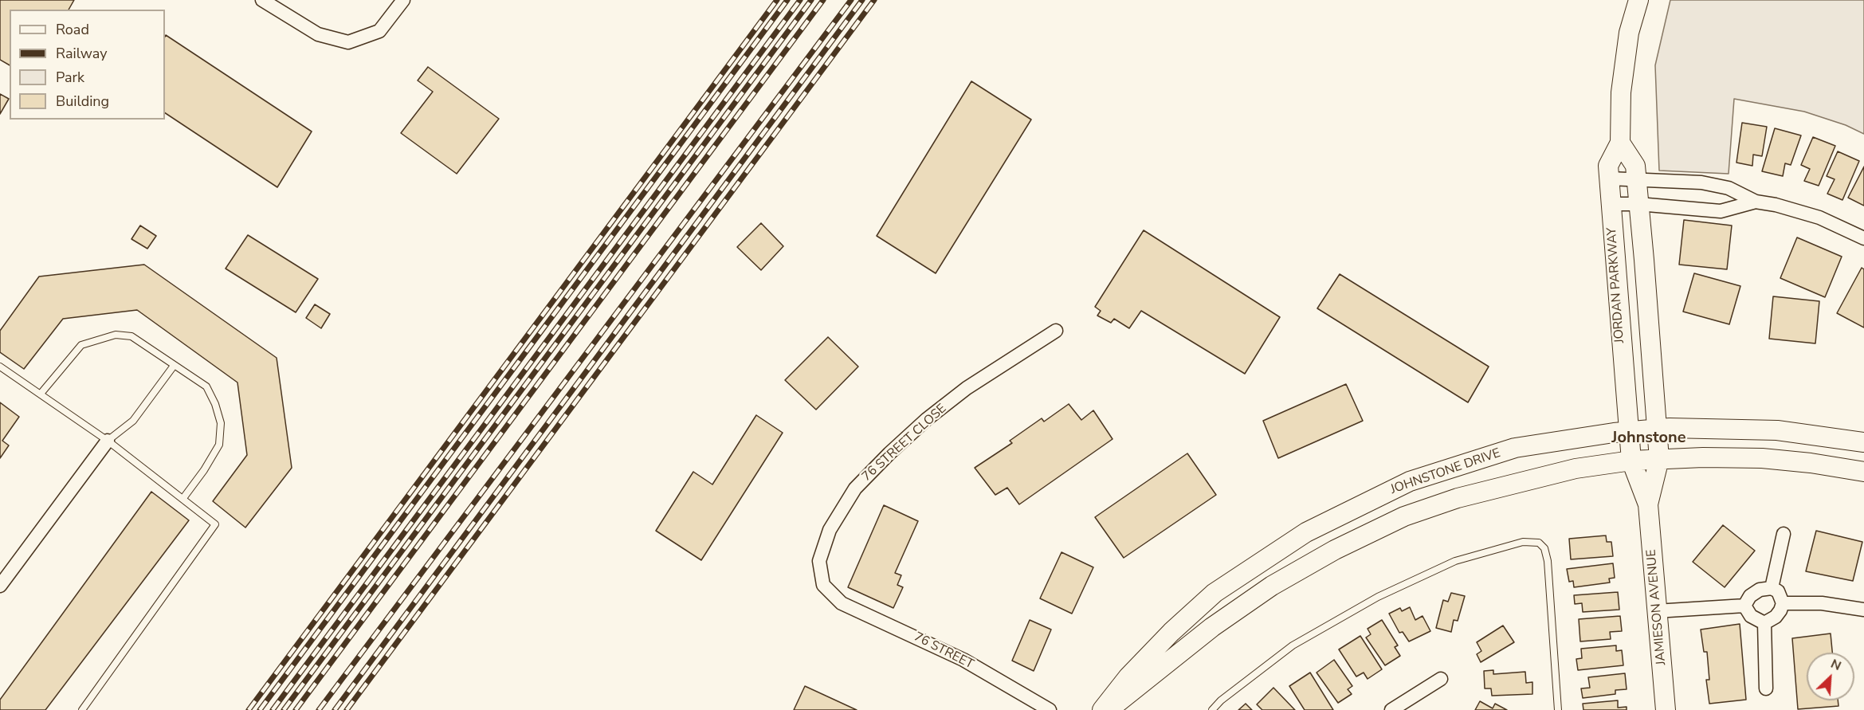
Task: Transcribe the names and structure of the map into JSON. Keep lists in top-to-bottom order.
{
  "streets": {
    "main road": ["JORDAN PARKWAY", "JOHNSTONE DRIVE", "JAMIESON AVENUE"],
    "street": ["76 STREET CLOSE", "76 STREET"]
  },
  "crossings": [
    ["JORDAN PARKWAY", "JOHNSTONE DRIVE"],
    ["JORDAN PARKWAY", "JAMIESON AVENUE"],
    ["76 STREET CLOSE", "76 STREET"],
    ["JOHNSTONE DRIVE", "JAMIESON AVENUE"]
  ],
  "districts": ["Johnstone"],
  "legend": [
    "Road",
    "Railway",
    "Park",
    "Building"
  ],
  "north": "top right"
}
